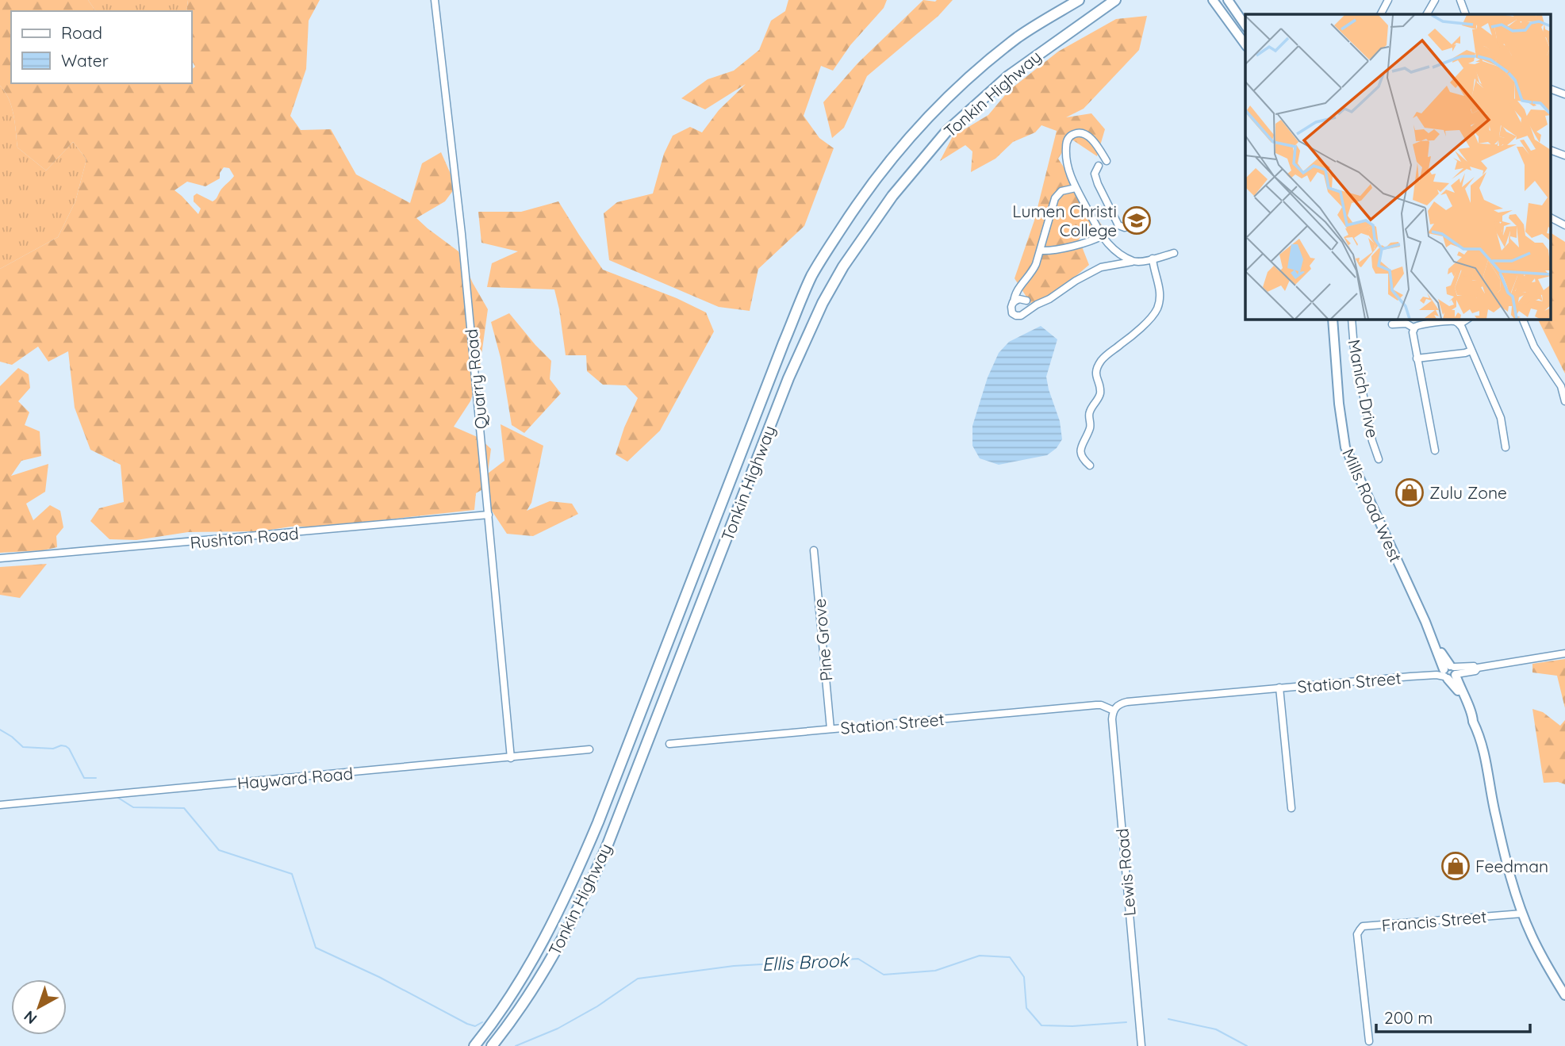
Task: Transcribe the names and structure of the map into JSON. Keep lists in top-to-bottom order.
{
  "streets": {
    "highway": ["Tonkin Highway"],
    "main road": ["Mills Road West"],
    "street": [
      "Quarry Road",
      "Manich Drive",
      "Rushton Road",
      "Pine Grove",
      "Station Street",
      "Hayward Road",
      "Lewis Road",
      "Francis Street"
    ]
  },
  "crossings": [
    ["Quarry Road", "Rushton Road"],
    ["Quarry Road", "Hayward Road"],
    ["Mills Road West", "Station Street"],
    ["Mills Road West", "Francis Street"],
    ["Pine Grove", "Station Street"],
    ["Station Street", "Lewis Road"]
  ],
  "water": ["Ellis Brook"],
  "places": {
    "school or university": ["Lumen Christi College"],
    "shop": ["Zulu Zone", "Feedman"]
  },
  "legend": ["Road", "Water"],
  "scale_bar": "200 m",
  "north": "bottom left"
}
